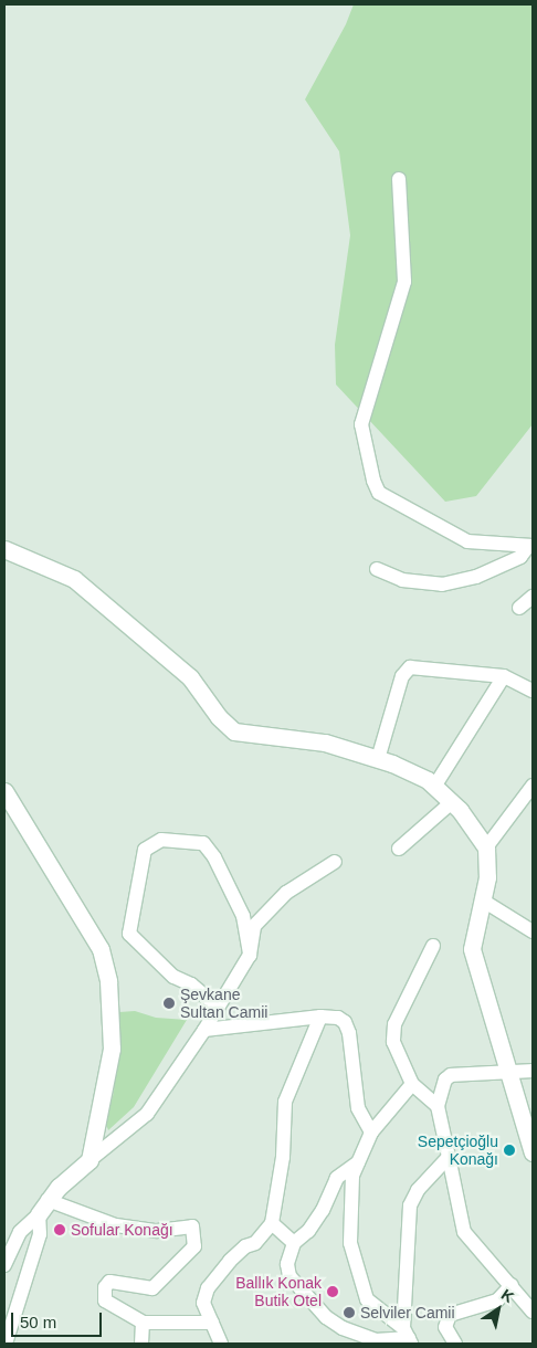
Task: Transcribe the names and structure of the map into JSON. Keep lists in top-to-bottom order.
{
  "places": [
    "Şevkane Sultan Camii",
    "Sepetçioğlu Konağı",
    "Sofular Konağı",
    "Ballık Konak Butik Otel",
    "Selviler Camii"
  ],
  "scale_bar": "50 m",
  "north": "top right"
}
